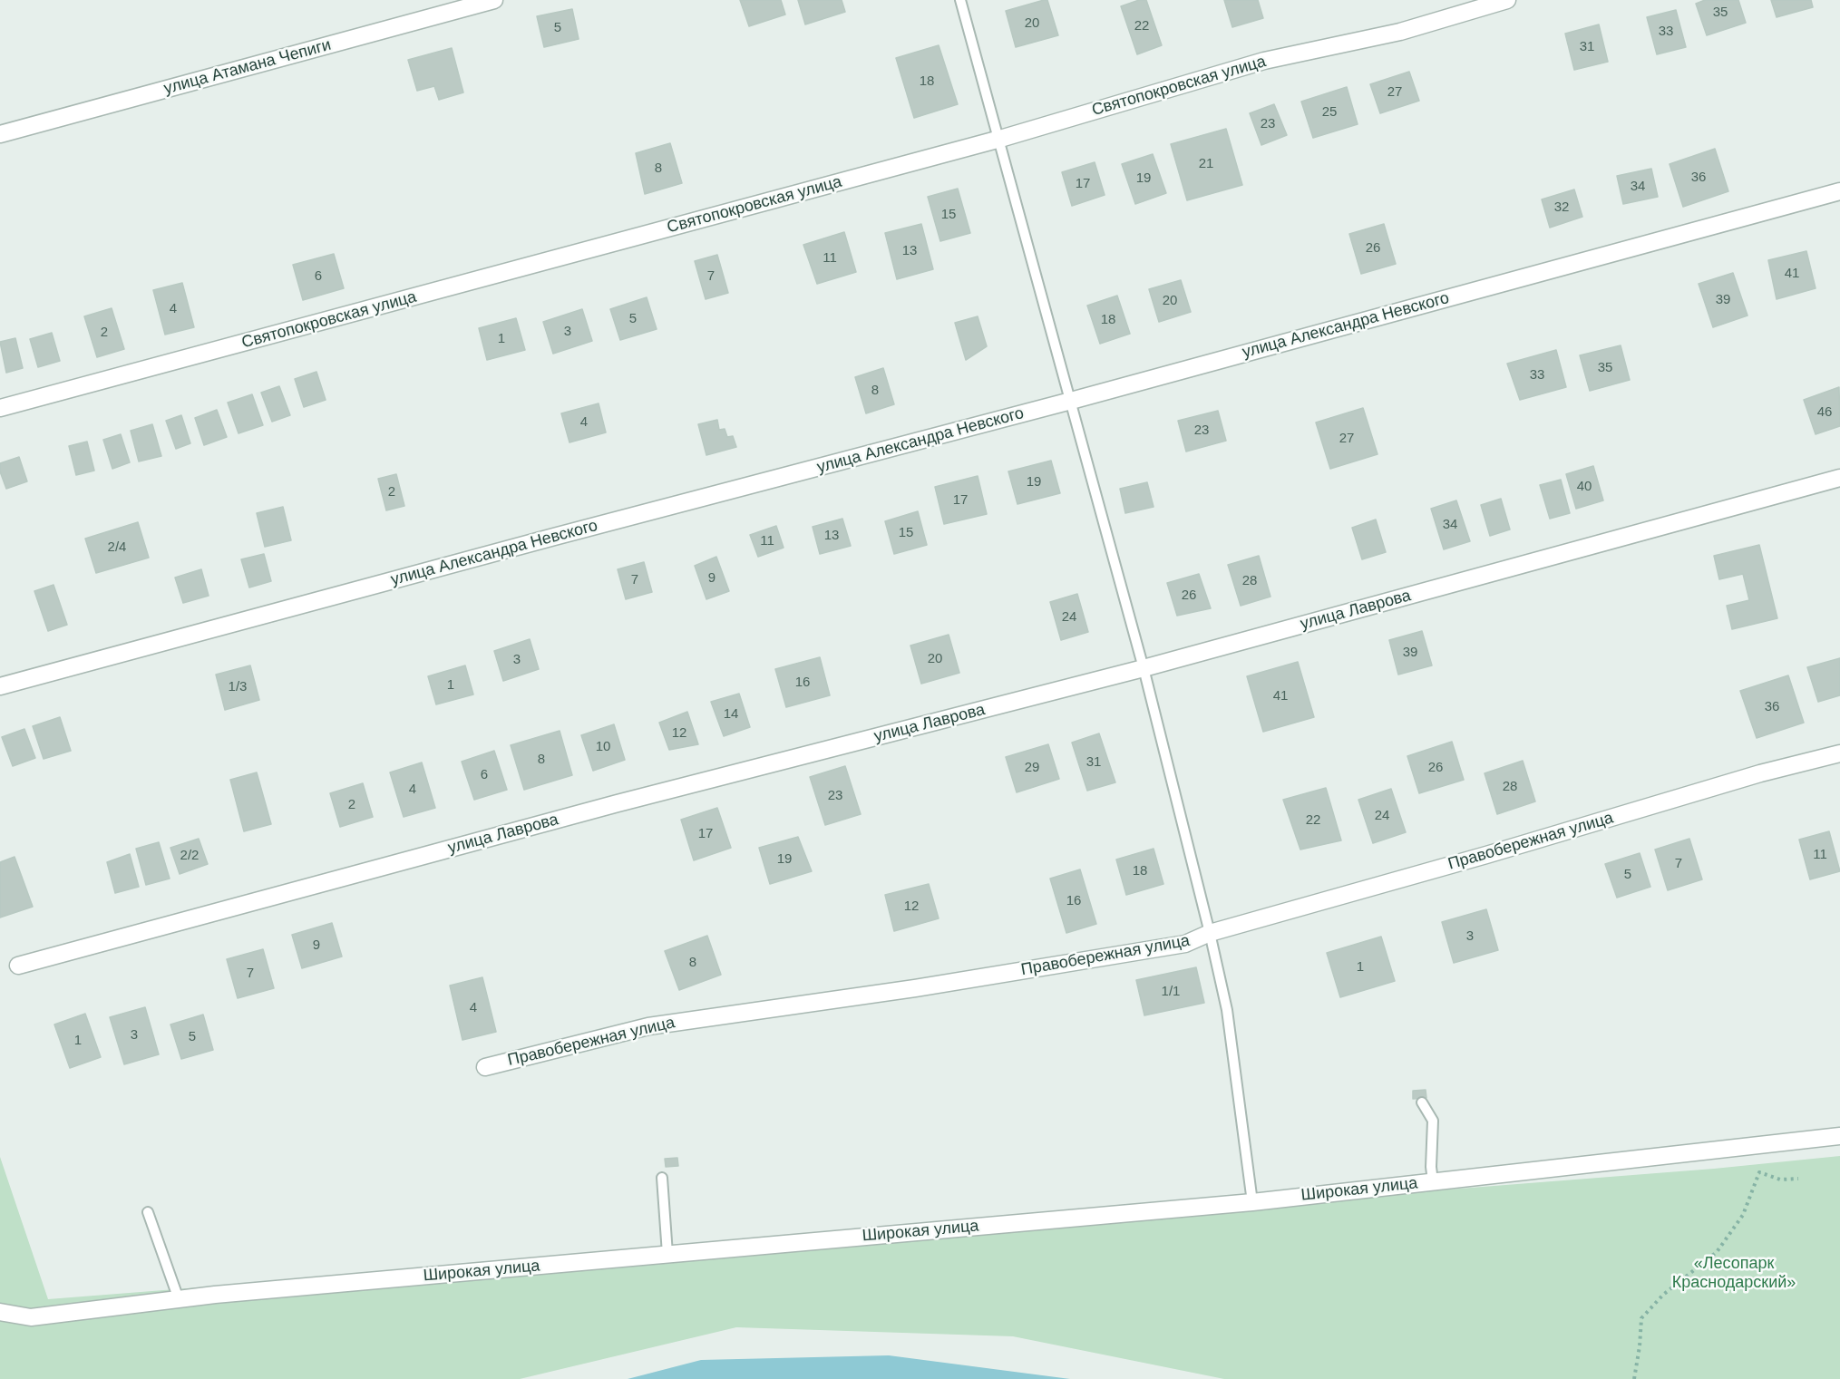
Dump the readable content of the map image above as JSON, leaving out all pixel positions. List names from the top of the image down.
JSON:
{
  "streets": {
    "street": [
      "улица Атамана Чепиги",
      "Святопокровская улица",
      "улица Александра Невского",
      "улица Лаврова",
      "Правобережная улица",
      "Широкая улица"
    ]
  },
  "parks": ["«Лесопарк Краснодарский»"],
  "house_numbers": [
    "35",
    "20",
    "22",
    "5",
    "33",
    "31",
    "18",
    "27",
    "25",
    "23",
    "21",
    "8",
    "36",
    "19",
    "17",
    "34",
    "32",
    "15",
    "26",
    "13",
    "11",
    "41",
    "6",
    "7",
    "39",
    "20",
    "4",
    "5",
    "18",
    "3",
    "2",
    "1",
    "35",
    "33",
    "8",
    "46",
    "4",
    "23",
    "27",
    "19",
    "40",
    "2",
    "17",
    "34",
    "15",
    "13",
    "11",
    "2/4",
    "9",
    "7",
    "28",
    "26",
    "24",
    "39",
    "20",
    "3",
    "16",
    "1",
    "1/3",
    "41",
    "36",
    "14",
    "12",
    "10",
    "8",
    "31",
    "29",
    "26",
    "6",
    "28",
    "4",
    "23",
    "2",
    "24",
    "22",
    "17",
    "11",
    "2/2",
    "19",
    "7",
    "18",
    "5",
    "16",
    "12",
    "3",
    "9",
    "8",
    "1",
    "7",
    "1/1",
    "4",
    "3",
    "5",
    "1"
  ]
}
